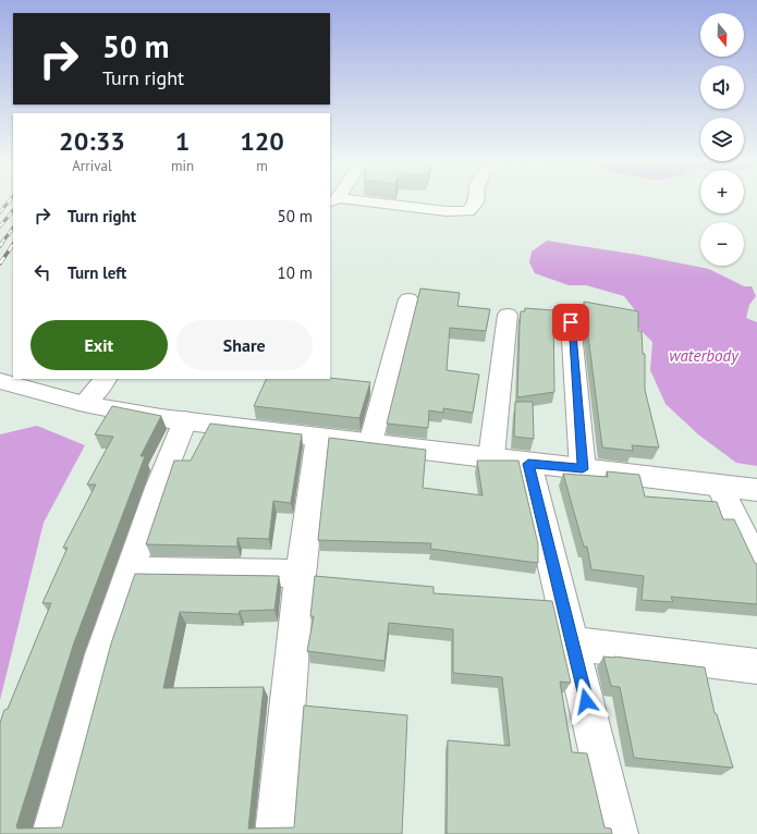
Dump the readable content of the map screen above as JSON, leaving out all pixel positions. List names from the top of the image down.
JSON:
{
  "water": ["waterbody"],
  "north": "bottom",
  "page": {
    "map_buttons": ["+", "−"],
    "turn": ["50 m", "Turn right"],
    "eta": [
      "20:33",
      "Arrival",
      "1",
      "min",
      "120",
      "m"
    ],
    "list": [
      {
        "name": "Turn right",
        "value": "50 m"
      },
      {
        "name": "Turn left",
        "value": "10 m"
      }
    ],
    "buttons": ["Exit", "Share"]
  }
}
